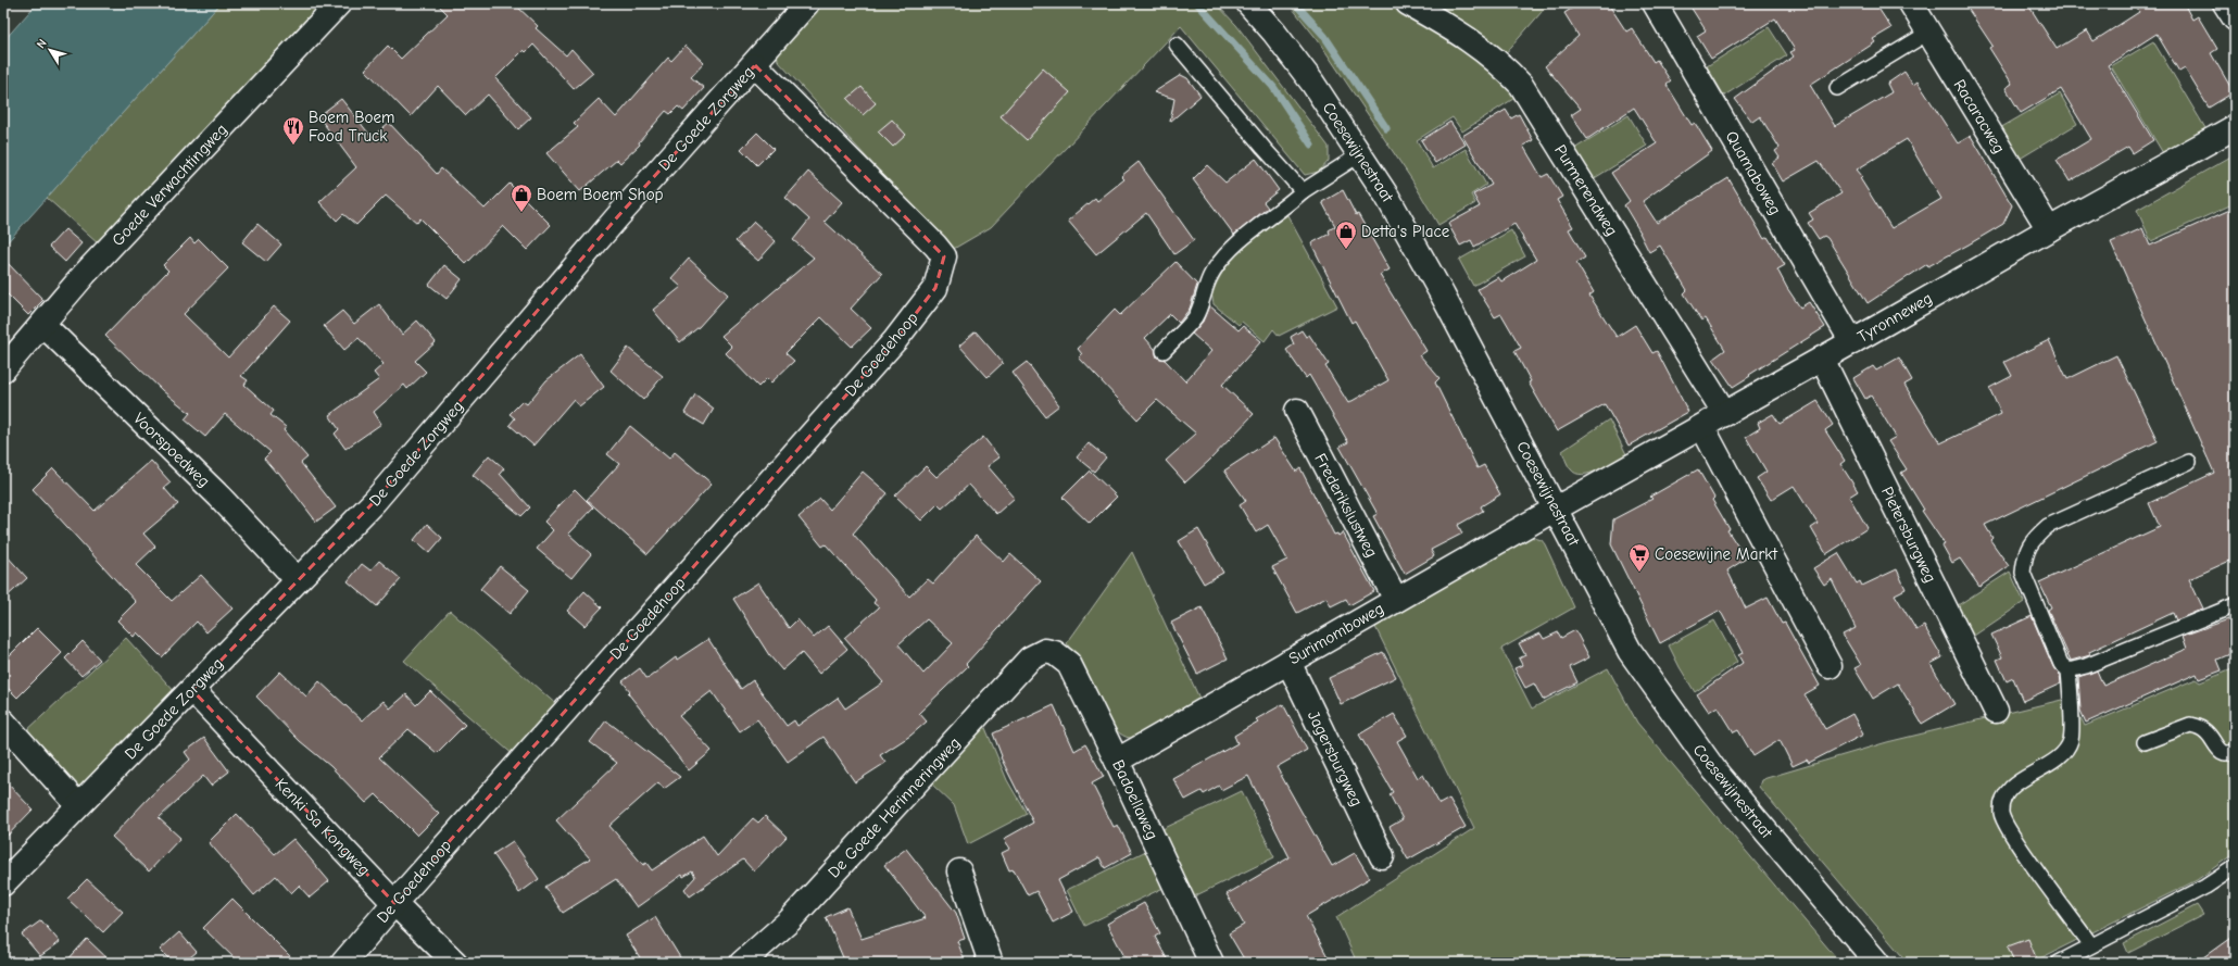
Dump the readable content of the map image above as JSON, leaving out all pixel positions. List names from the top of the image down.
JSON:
{
  "streets": {
    "street": [
      "Racaracweg",
      "De Goede Zorgweg",
      "Coesewijnestraat",
      "Quamaboweg",
      "Goede Verwachtingweg",
      "Purmerendweg",
      "Tyronneweg",
      "De Goedehoop",
      "Voorspoedweg",
      "Frederikslustweg",
      "Pietersburgweg",
      "Surimomboweg",
      "Jagersburgweg",
      "Badoellaweg",
      "De Goede Herinneringweg",
      "Kenki Sa Kongweg"
    ]
  },
  "crossings": [
    ["Racaracweg", "Tyronneweg"],
    ["De Goede Zorgweg", "De Goedehoop"],
    ["De Goede Zorgweg", "Voorspoedweg"],
    ["De Goede Zorgweg", "Kenki Sa Kongweg"],
    ["Coesewijnestraat", "Tyronneweg"],
    ["Coesewijnestraat", "Surimomboweg"],
    ["Quamaboweg", "Tyronneweg"],
    ["Goede Verwachtingweg", "Voorspoedweg"],
    ["Purmerendweg", "Tyronneweg"],
    ["Tyronneweg", "Pietersburgweg"],
    ["Tyronneweg", "Surimomboweg"],
    ["De Goedehoop", "Kenki Sa Kongweg"],
    ["Frederikslustweg", "Surimomboweg"],
    ["Surimomboweg", "Jagersburgweg"],
    ["Surimomboweg", "Badoellaweg"],
    ["Badoellaweg", "De Goede Herinneringweg"]
  ],
  "places": {
    "restaurant": ["Boem Boem Food Truck"],
    "shop": ["Boem Boem Shop", "Detta's Place"],
    "supermarket": ["Coesewijne Markt"]
  },
  "north": "top left"
}
